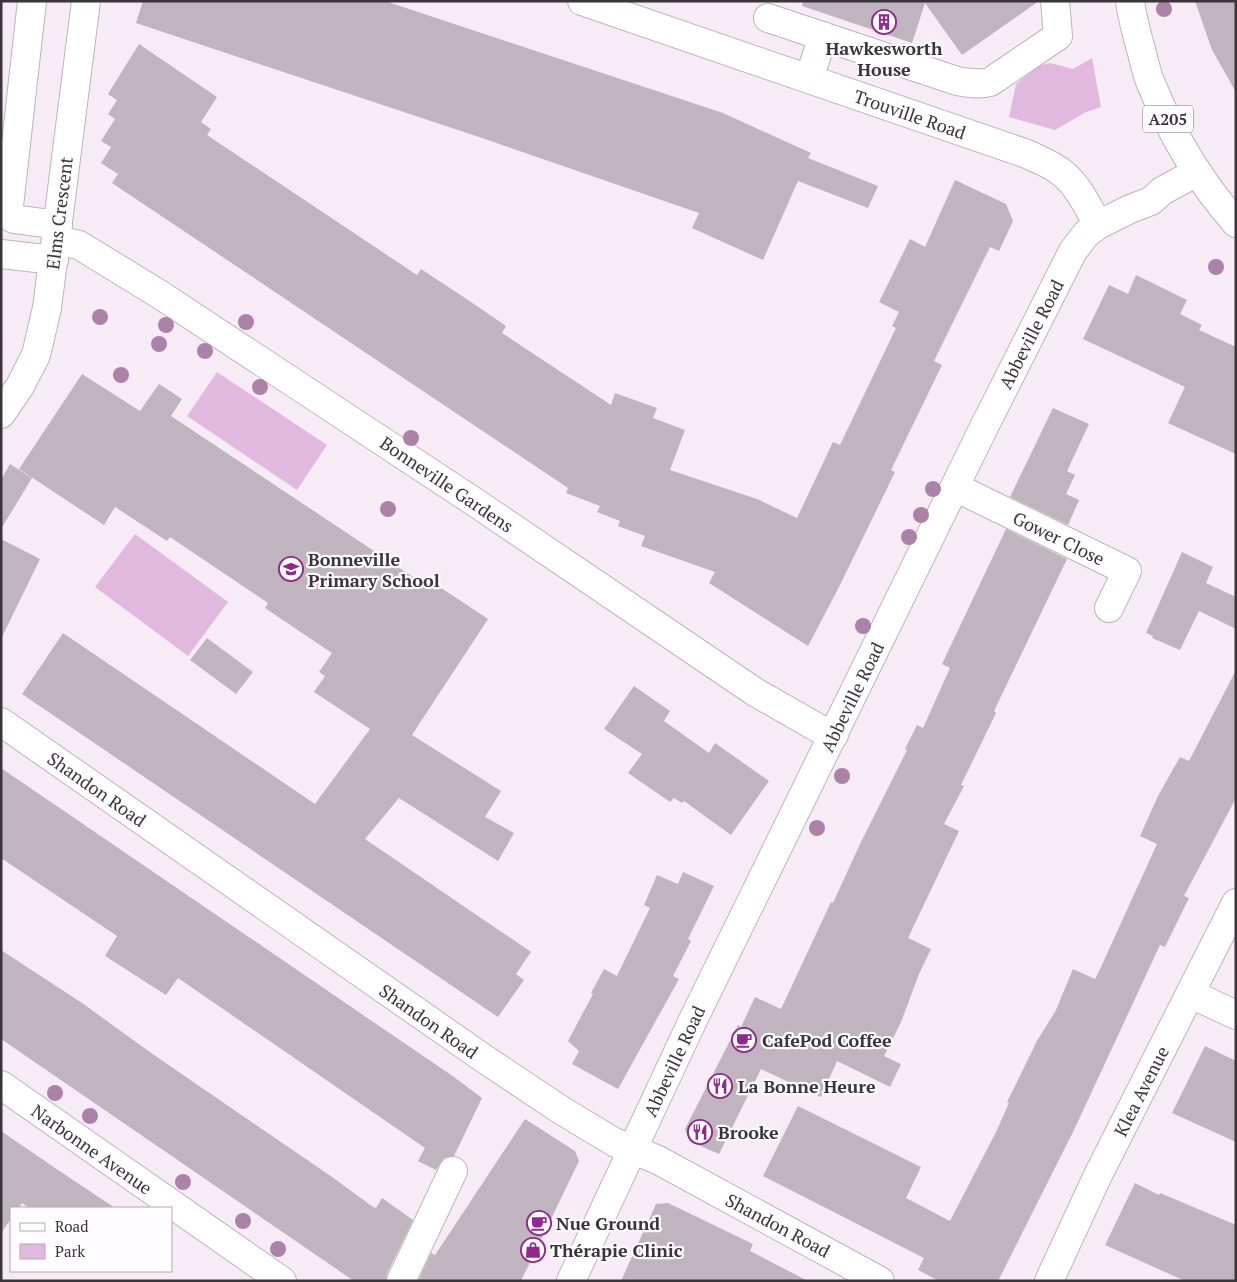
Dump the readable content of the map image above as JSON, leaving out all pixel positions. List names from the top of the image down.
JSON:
{
  "streets": {
    "main road": [
      "Trouville Road",
      "A205",
      "Elms Crescent",
      "Abbeville Road",
      "Bonneville Gardens",
      "Gower Close",
      "Shandon Road",
      "Klea Avenue",
      "Narbonne Avenue"
    ]
  },
  "crossings": [
    ["Trouville Road", "Abbeville Road"],
    ["A205", "Abbeville Road"],
    ["Elms Crescent", "Bonneville Gardens"],
    ["Abbeville Road", "Bonneville Gardens"],
    ["Abbeville Road", "Gower Close"],
    ["Abbeville Road", "Shandon Road"]
  ],
  "places": {
    "building": ["Hawkesworth House"],
    "school or university": ["Bonneville Primary School"],
    "cafe": ["CafePod Coffee", "Nue Ground"],
    "restaurant": ["La Bonne Heure", "Brooke"],
    "shop": ["Thérapie Clinic"]
  },
  "legend": ["Road", "Park"]
}
